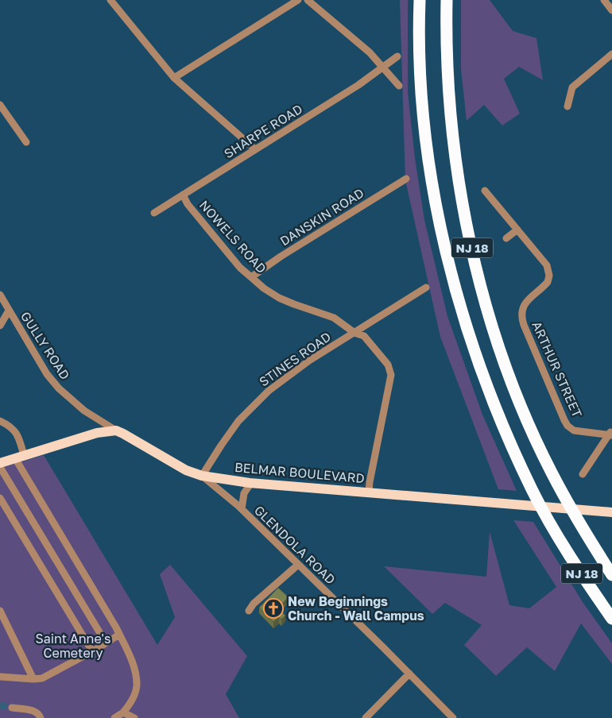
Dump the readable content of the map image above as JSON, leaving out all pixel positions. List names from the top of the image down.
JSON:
{
  "streets": {
    "highway": ["NJ 18"],
    "main road": ["BELMAR BOULEVARD"],
    "street": [
      "SHARPE ROAD",
      "DANSKIN ROAD",
      "NOWELS ROAD",
      "GULLY ROAD",
      "STINES ROAD",
      "ARTHUR STREET",
      "GLENDOLA ROAD"
    ]
  },
  "crossings": [
    ["SHARPE ROAD", "NOWELS ROAD"],
    ["DANSKIN ROAD", "NOWELS ROAD"],
    ["NOWELS ROAD", "STINES ROAD"],
    ["NOWELS ROAD", "BELMAR BOULEVARD"],
    ["GULLY ROAD", "BELMAR BOULEVARD"],
    ["STINES ROAD", "BELMAR BOULEVARD"],
    ["STINES ROAD", "GLENDOLA ROAD"],
    ["BELMAR BOULEVARD", "GLENDOLA ROAD"]
  ],
  "parks": ["Saint Anne's Cemetery"],
  "places": {
    "church": ["New Beginnings Church - Wall Campus"]
  }
}
